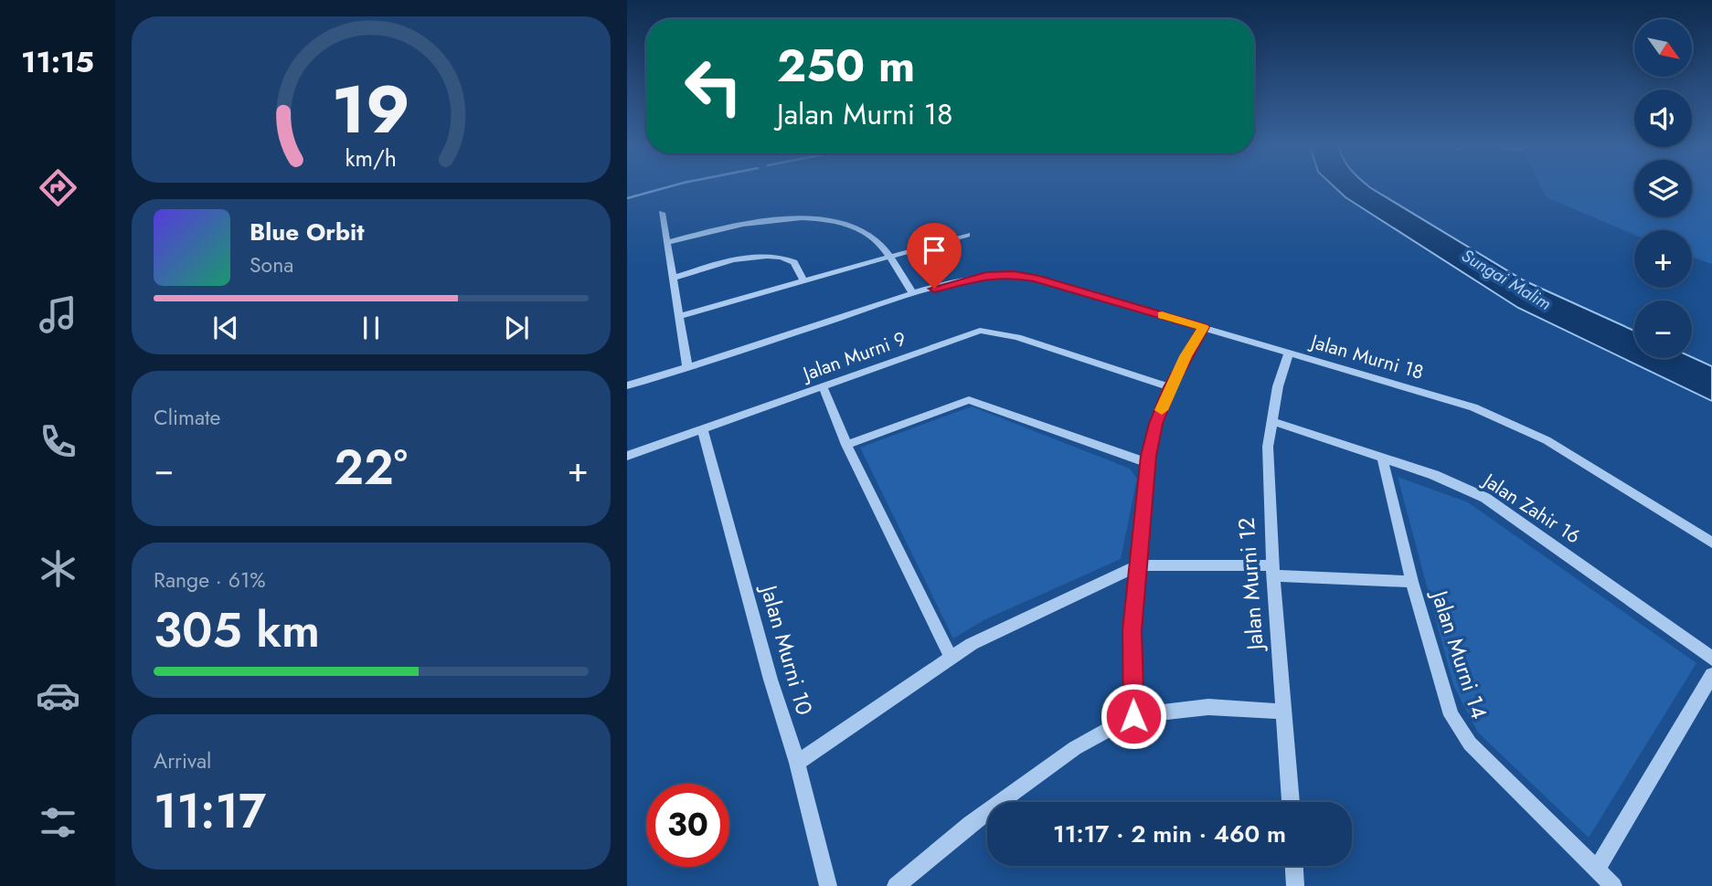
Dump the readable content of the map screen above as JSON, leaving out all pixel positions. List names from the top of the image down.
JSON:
{
  "streets": {
    "street": [
      "Jalan Murni 9",
      "Jalan Murni 18",
      "Jalan Zahir 16",
      "Jalan Murni 12",
      "Jalan Murni 10",
      "Jalan Murni 14"
    ]
  },
  "crossings": [
    ["Jalan Murni 9", "Jalan Murni 10"],
    ["Jalan Murni 18", "Jalan Murni 12"],
    ["Jalan Zahir 16", "Jalan Murni 12"],
    ["Jalan Zahir 16", "Jalan Murni 14"]
  ],
  "water": ["Sungai Malim"],
  "north": "bottom right",
  "page": {
    "tabs": "11:15",
    "map_buttons": ["+", "−"],
    "turn": ["250 m", "Jalan Murni 18"],
    "song": ["Blue Orbit", "Sona"],
    "tile": [
      "Climate",
      ["Range · 61%", "305 km"],
      ["Arrival", "11:17"]
    ],
    "heat": ["−", "22°", "+"],
    "limit": "30",
    "trip": "11:17 · 2 min · 460 m",
    "gauge": ["19", "km/h"]
  }
}
